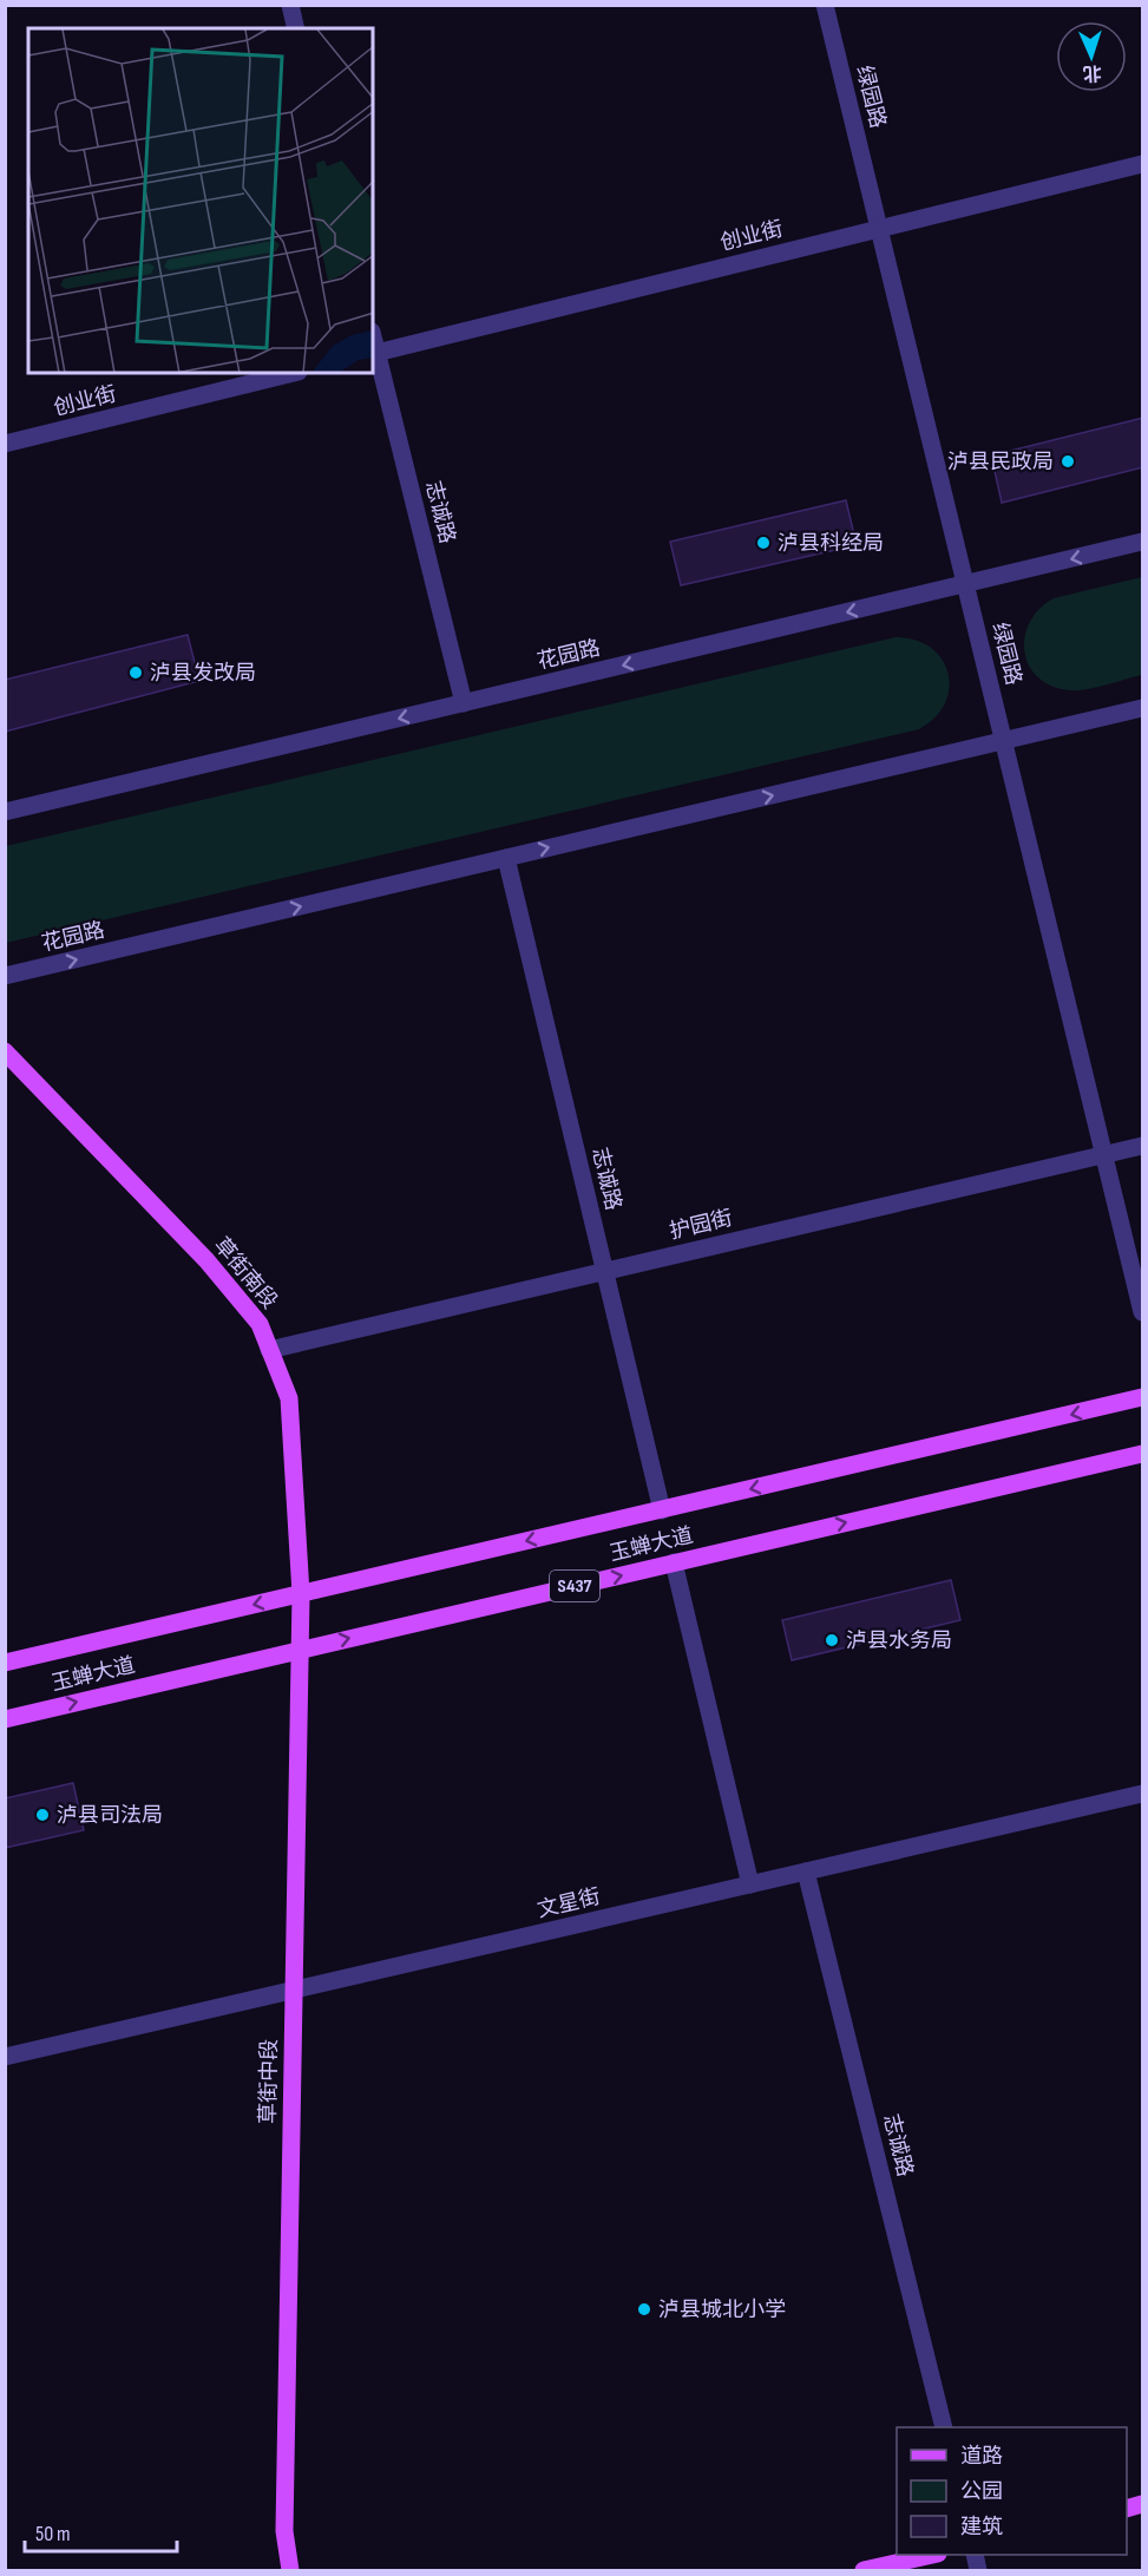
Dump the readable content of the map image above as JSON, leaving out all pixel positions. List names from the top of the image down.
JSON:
{
  "streets": {
    "main road": [
      "草街南段",
      "玉蝉大道",
      "S437",
      "草街中段"
    ],
    "street": [
      "绿园路",
      "创业街",
      "志诚路",
      "花园路",
      "护园街",
      "文星街"
    ]
  },
  "crossings": [
    ["绿园路", "创业街"],
    ["绿园路", "花园路"],
    ["绿园路", "护园街"],
    ["创业街", "志诚路"],
    ["志诚路", "花园路"],
    ["志诚路", "护园街"],
    ["志诚路", "玉蝉大道"],
    ["志诚路", "文星街"],
    ["护园街", "草街南段"],
    ["草街南段", "玉蝉大道"],
    ["草街南段", "草街中段"],
    ["玉蝉大道", "草街中段"],
    ["文星街", "草街中段"]
  ],
  "places": [
    "泸县民政局",
    "泸县科经局",
    "泸县发改局",
    "泸县水务局",
    "泸县司法局",
    "泸县城北小学"
  ],
  "legend": ["道路", "公园", "建筑"],
  "scale_bar": "50 m",
  "north": "bottom"
}
